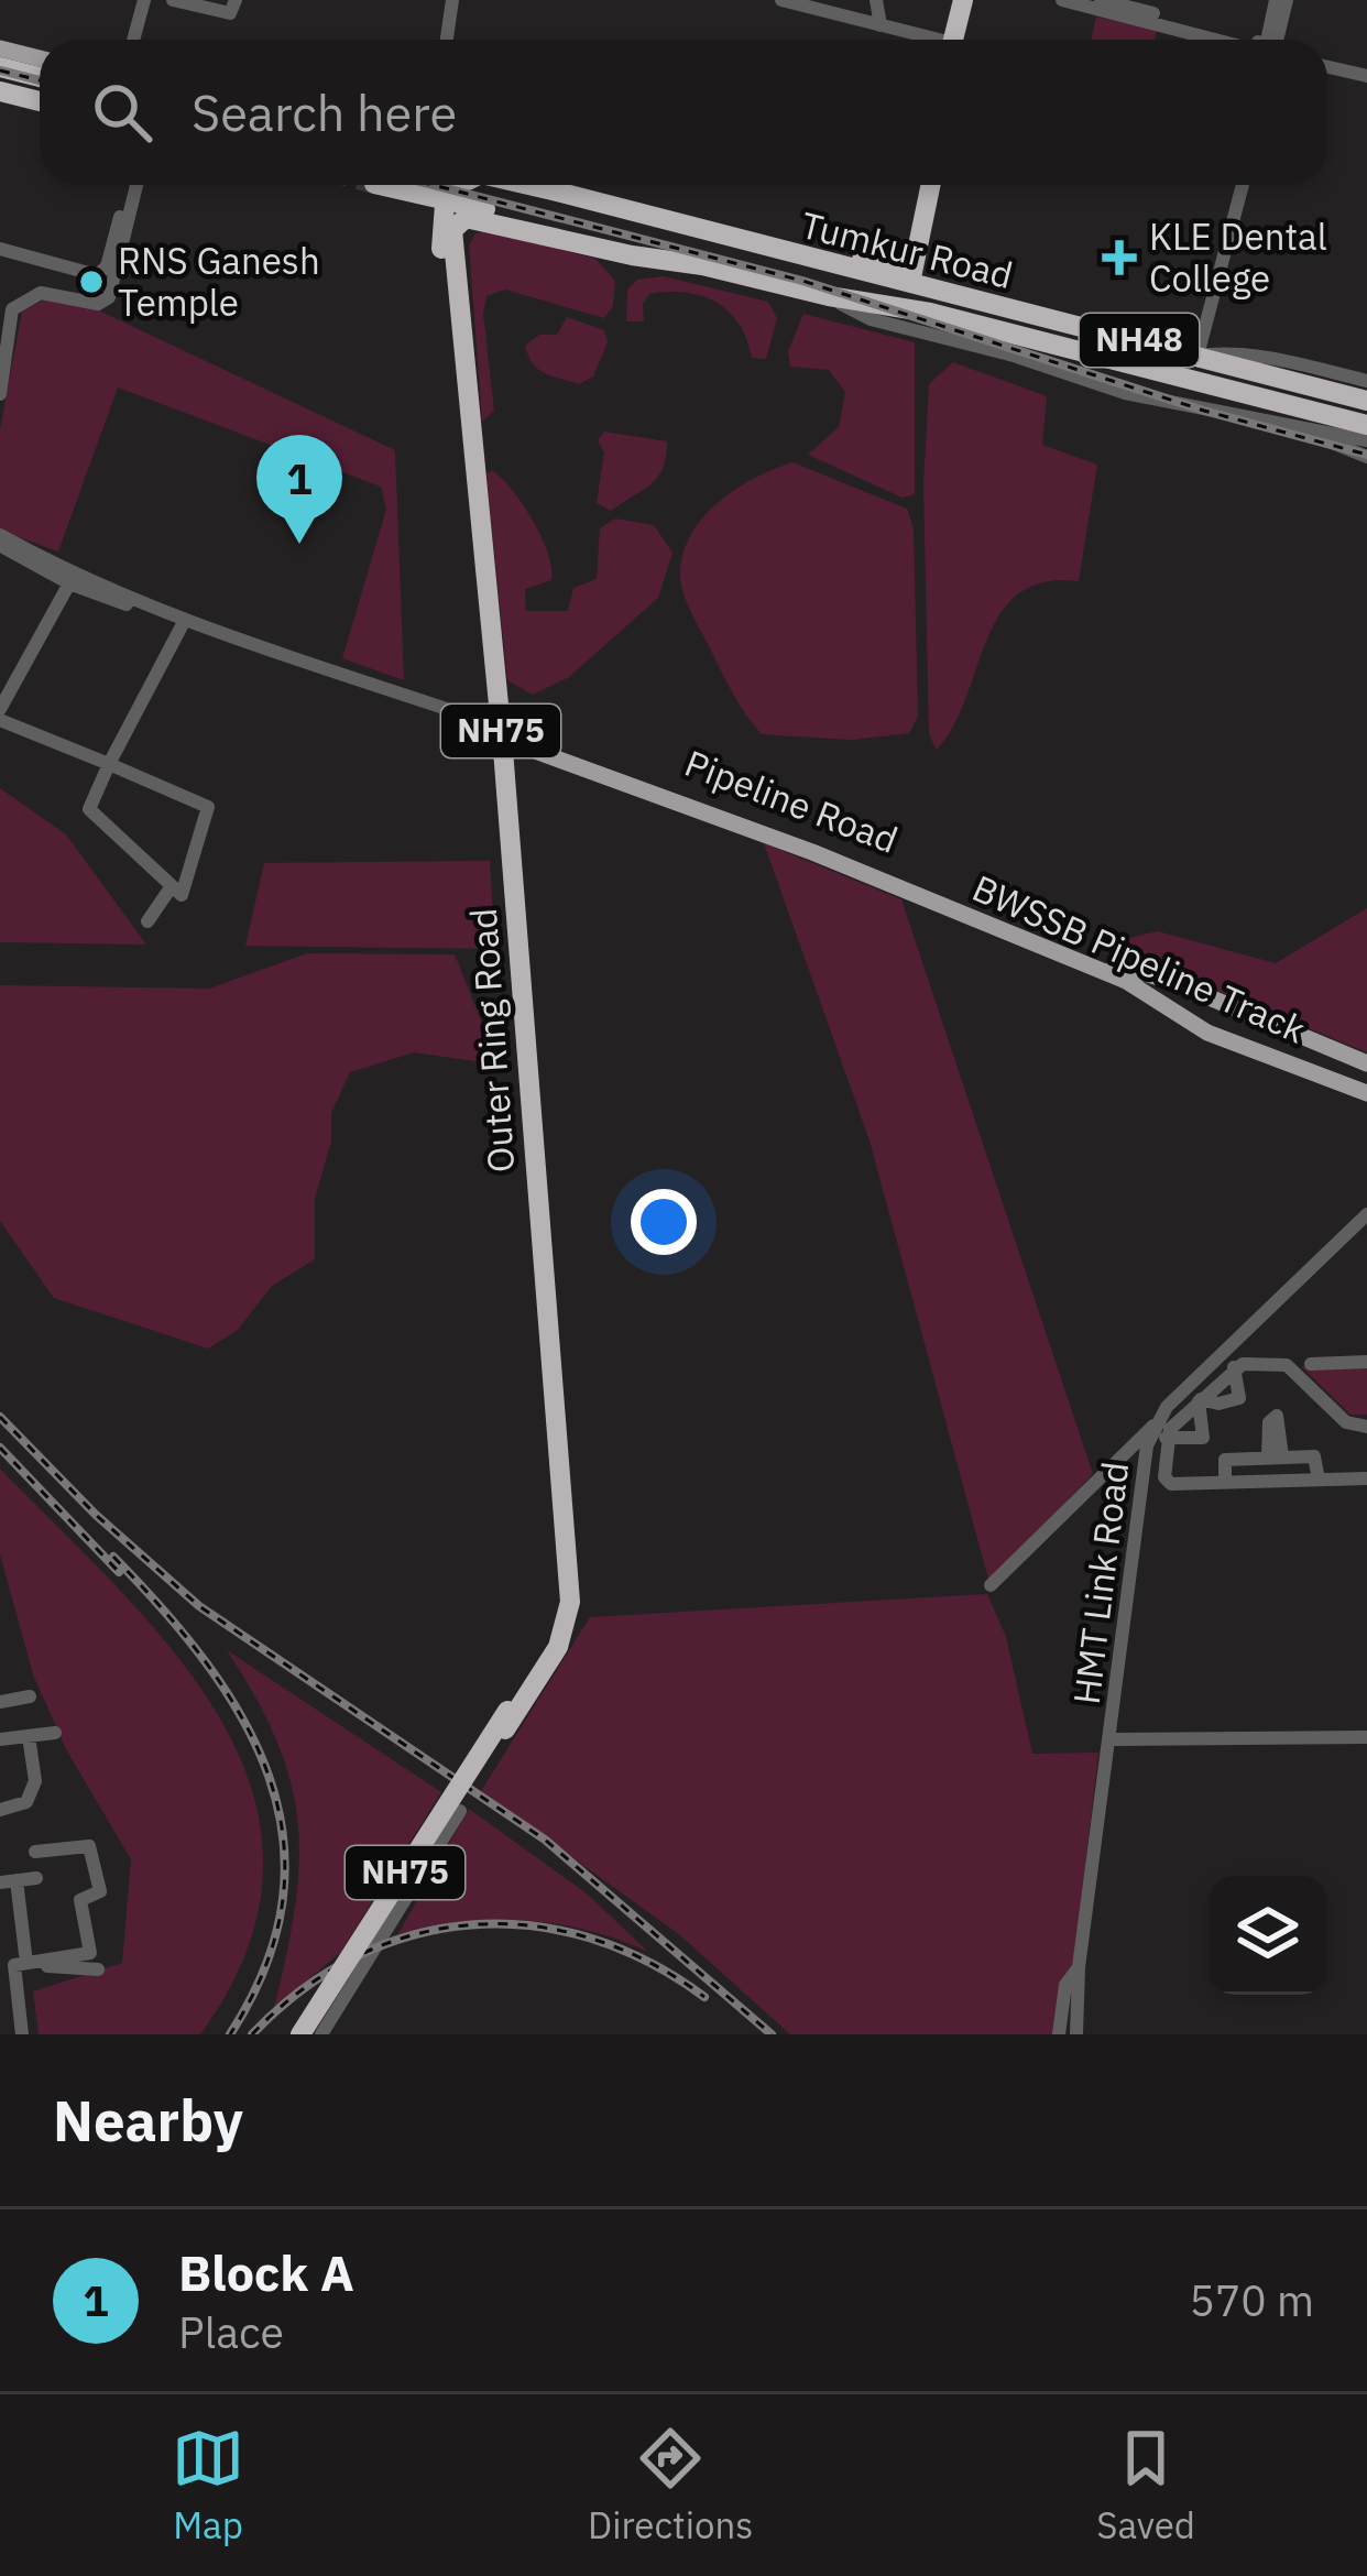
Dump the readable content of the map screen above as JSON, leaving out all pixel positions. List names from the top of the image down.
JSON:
{
  "streets": {
    "highway": [
      "Tumkur Road",
      "NH48",
      "NH75",
      "Outer Ring Road"
    ],
    "main road": ["Pipeline Road", "BWSSB Pipeline Track"],
    "street": ["HMT Link Road"]
  },
  "crossings": [
    ["Tumkur Road", "NH48"],
    ["Tumkur Road", "Outer Ring Road"],
    ["Pipeline Road", "BWSSB Pipeline Track"],
    ["Pipeline Road", "Outer Ring Road"]
  ],
  "places": {
    "health": ["KLE Dental College"],
    "other": ["RNS Ganesh Temple"]
  },
  "page": {
    "search": "Search here",
    "pins": "1",
    "heading": "Nearby",
    "list": [
      {
        "mark": "1",
        "name": "Block A",
        "note": "Place",
        "value": "570 m"
      }
    ],
    "nav": ["Map", "Directions", "Saved"]
  }
}
